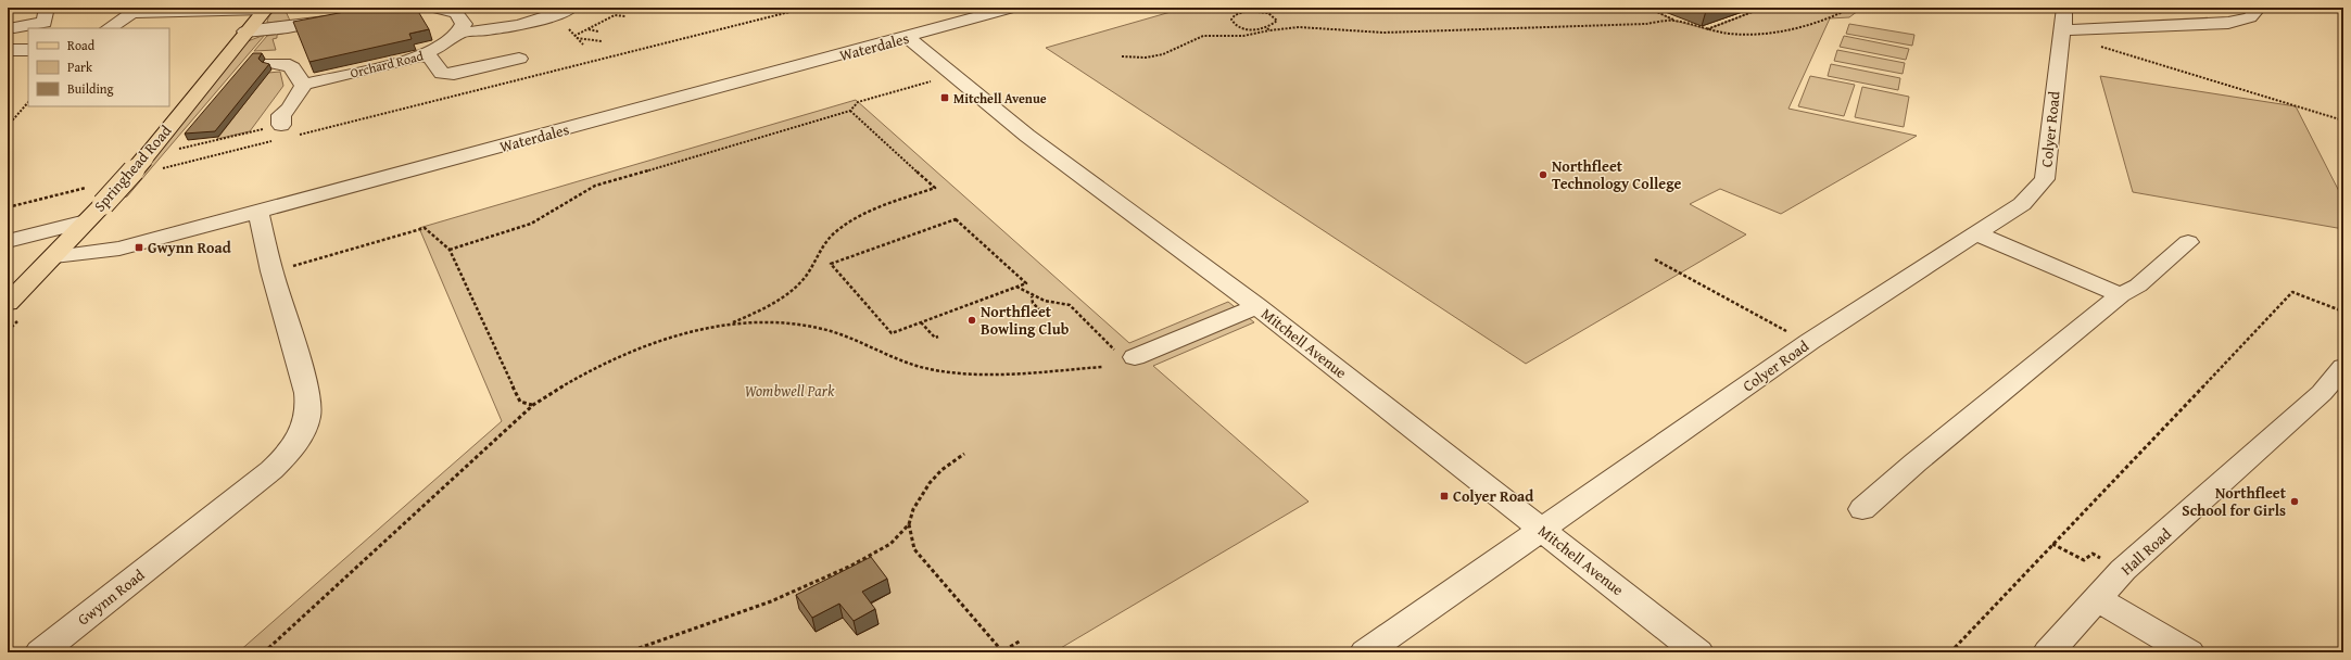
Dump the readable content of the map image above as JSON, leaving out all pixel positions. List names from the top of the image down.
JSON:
{
  "streets": {
    "main road": ["Springhead Road"],
    "street": [
      "Waterdales",
      "Orchard Road",
      "Colyer Road",
      "Mitchell Avenue",
      "Hall Road",
      "Gwynn Road"
    ]
  },
  "crossings": [
    ["Waterdales", "Springhead Road"],
    ["Waterdales", "Mitchell Avenue"],
    ["Waterdales", "Gwynn Road"],
    ["Colyer Road", "Mitchell Avenue"]
  ],
  "parks": ["Wombwell Park"],
  "places": {
    "transit": ["Mitchell Avenue", "Gwynn Road", "Colyer Road"],
    "other": ["Northfleet Technology College", "Northfleet Bowling Club", "Northfleet School for Girls"]
  },
  "legend": ["Road", "Park", "Building"]
}
